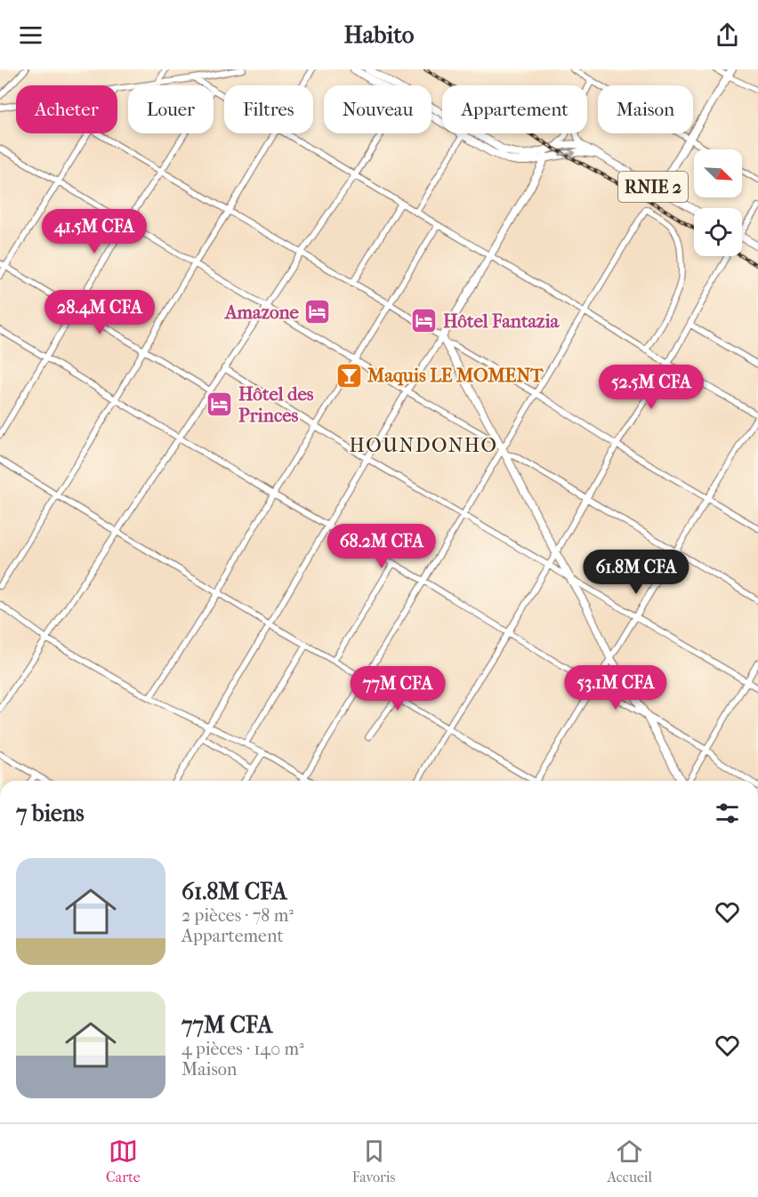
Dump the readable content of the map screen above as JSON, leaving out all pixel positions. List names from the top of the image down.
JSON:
{
  "streets": {
    "highway": ["RNIE 2"]
  },
  "districts": ["HOUNDONHO"],
  "places": {
    "hotel": ["Amazone", "Hôtel Fantazia", "Hôtel des Princes"],
    "bar": ["Maquis LE MOMENT"]
  },
  "north": "bottom right",
  "page": {
    "header": "Habito",
    "chip": [
      "Acheter",
      "Louer",
      "Filtres",
      "Nouveau",
      "Appartement",
      "Maison"
    ],
    "price": [
      "41.5M CFA",
      "28.4M CFA",
      "52.5M CFA",
      "68.2M CFA",
      "61.8M CFA",
      "53.1M CFA",
      "77M CFA"
    ],
    "heading": "7 biens",
    "list": [
      {
        "name": "61.8M CFA",
        "note": "2 pièces · 78 m² · Appartement"
      },
      {
        "name": "77M CFA",
        "note": "4 pièces · 140 m² · Maison"
      }
    ],
    "tabs": ["Carte", "Favoris", "Accueil"]
  }
}
